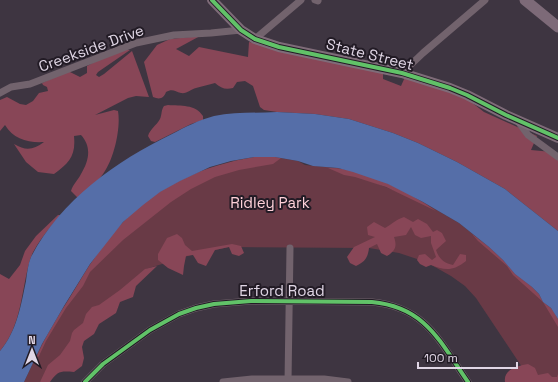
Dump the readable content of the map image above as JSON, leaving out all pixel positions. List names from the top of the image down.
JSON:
{
  "streets": {
    "main road": ["State Street"],
    "street": ["Creekside Drive", "Erford Road"]
  },
  "crossings": [
    ["Creekside Drive", "State Street"]
  ],
  "parks": ["Ridley Park"],
  "scale_bar": "100 m",
  "north": "top"
}
